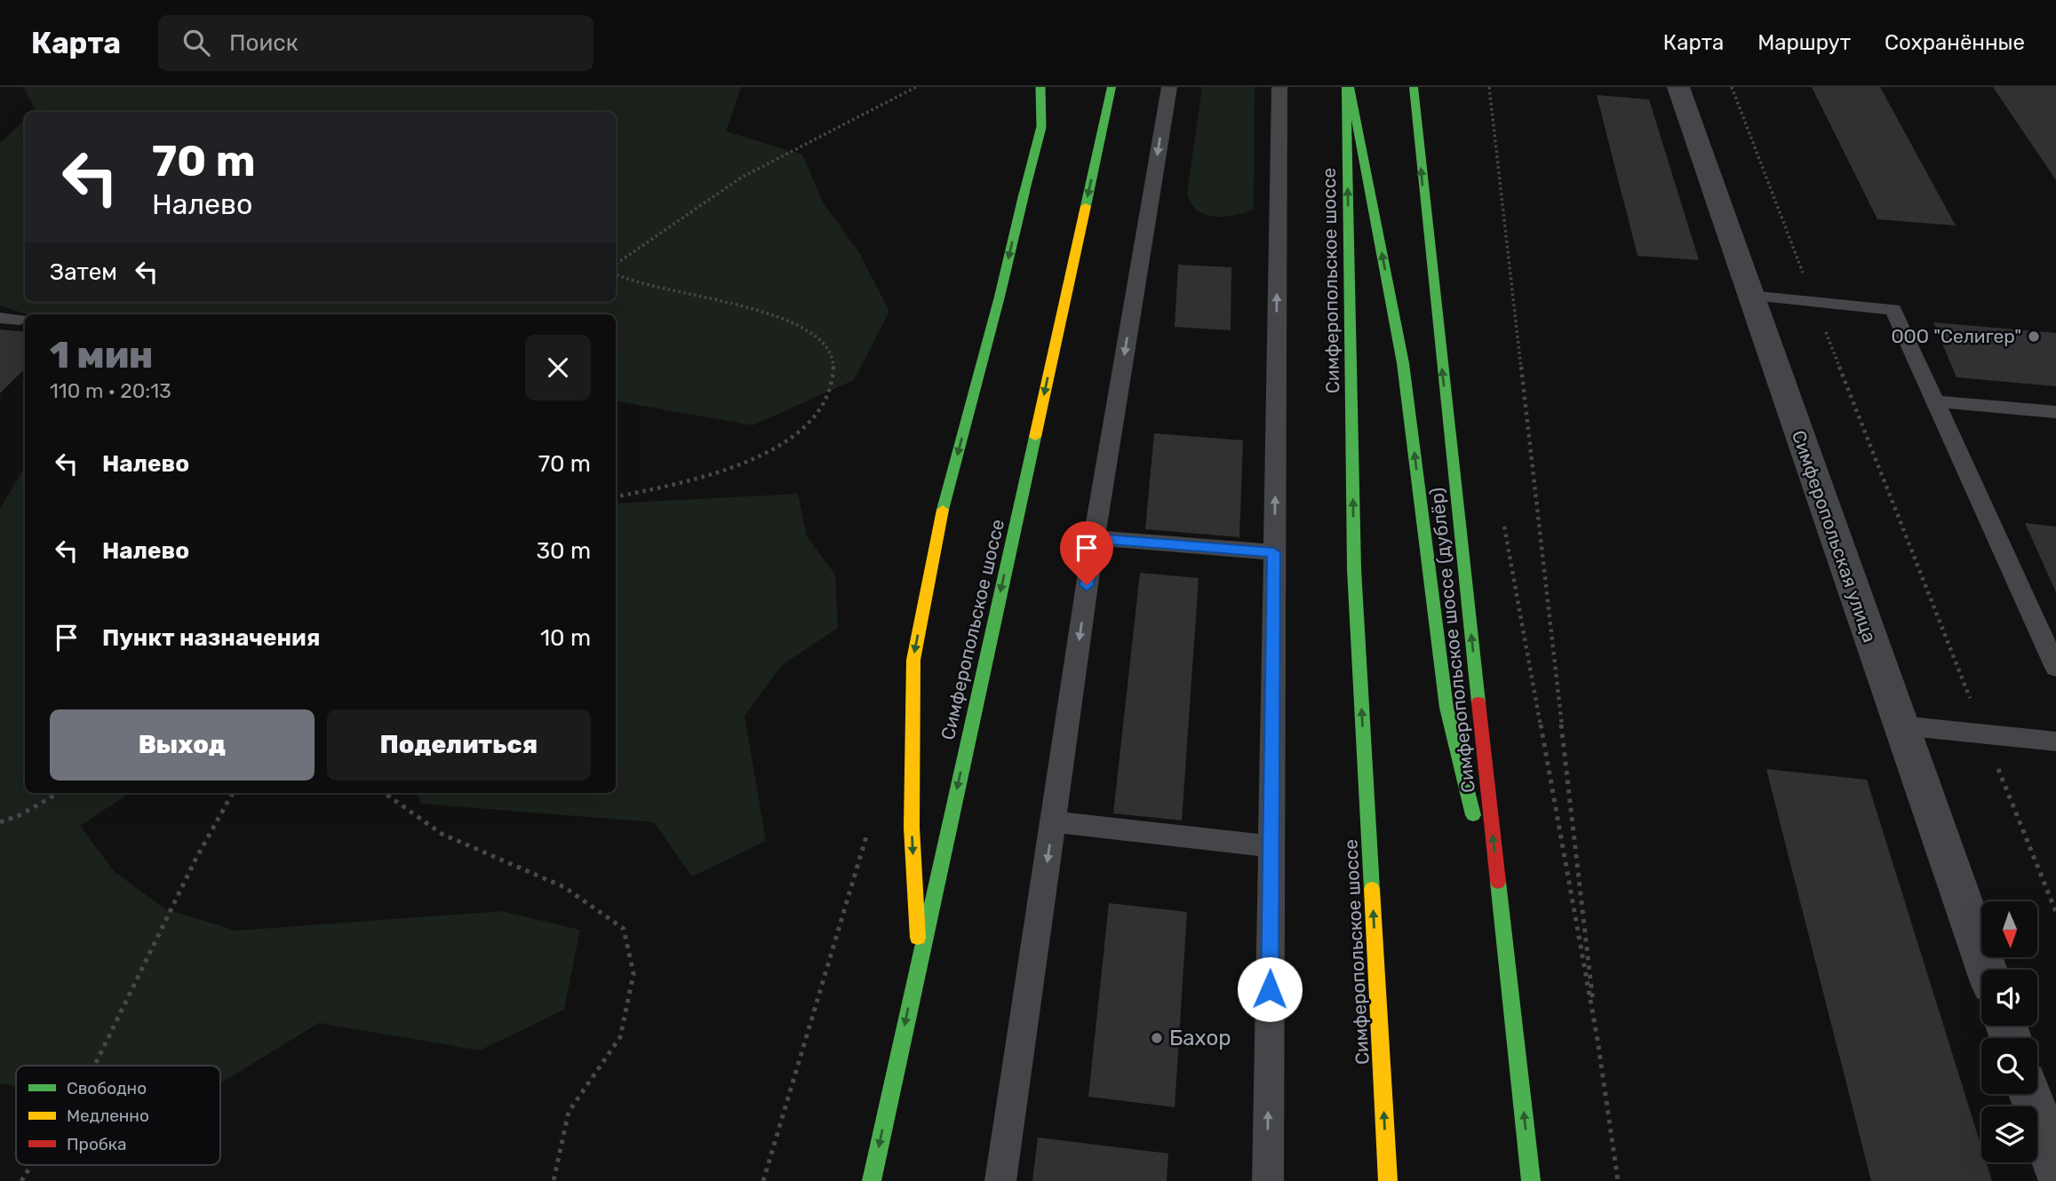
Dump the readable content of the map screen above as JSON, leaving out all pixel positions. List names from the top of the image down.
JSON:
{
  "streets": {
    "main road": ["Симферопольское шоссе", "Симферопольское шоссе (дублёр)"],
    "street": ["Симферопольская улица"]
  },
  "places": ["ООО \"Селигер\"", "Бахор"],
  "legend": ["Свободно", "Медленно", "Пробка"],
  "north": "bottom",
  "page": {
    "header": "Карта",
    "search": "Поиск",
    "nav": ["Карта", "Маршрут", "Сохранённые"],
    "turn": ["70 m", "Налево"],
    "then": "Затем",
    "heading": ["1 мин", "110 m · 20:13"],
    "list": [
      {
        "name": "Налево",
        "value": "70 m"
      },
      {
        "name": "Налево",
        "value": "30 m"
      },
      {
        "name": "Пункт назначения",
        "value": "10 m"
      }
    ],
    "buttons": ["Выход", "Поделиться"]
  }
}
